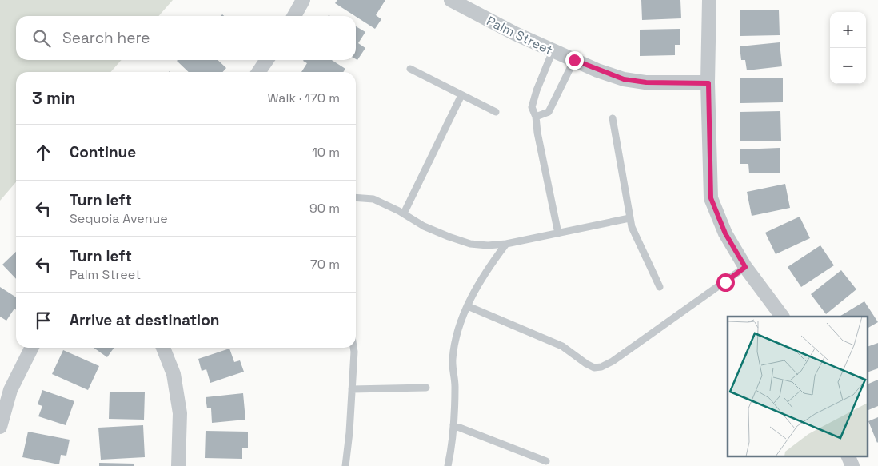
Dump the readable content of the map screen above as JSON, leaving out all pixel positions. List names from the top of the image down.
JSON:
{
  "streets": {
    "street": ["Palm Street"]
  },
  "page": {
    "map_buttons": ["+", "−"],
    "search": "Search here",
    "heading": ["3 min", "Walk · 170 m"],
    "list": [
      ["Continue", "10 m"],
      ["Turn left", "Sequoia Avenue", "90 m"],
      ["Turn left", "Palm Street", "70 m"],
      "Arrive at destination"
    ]
  }
}
